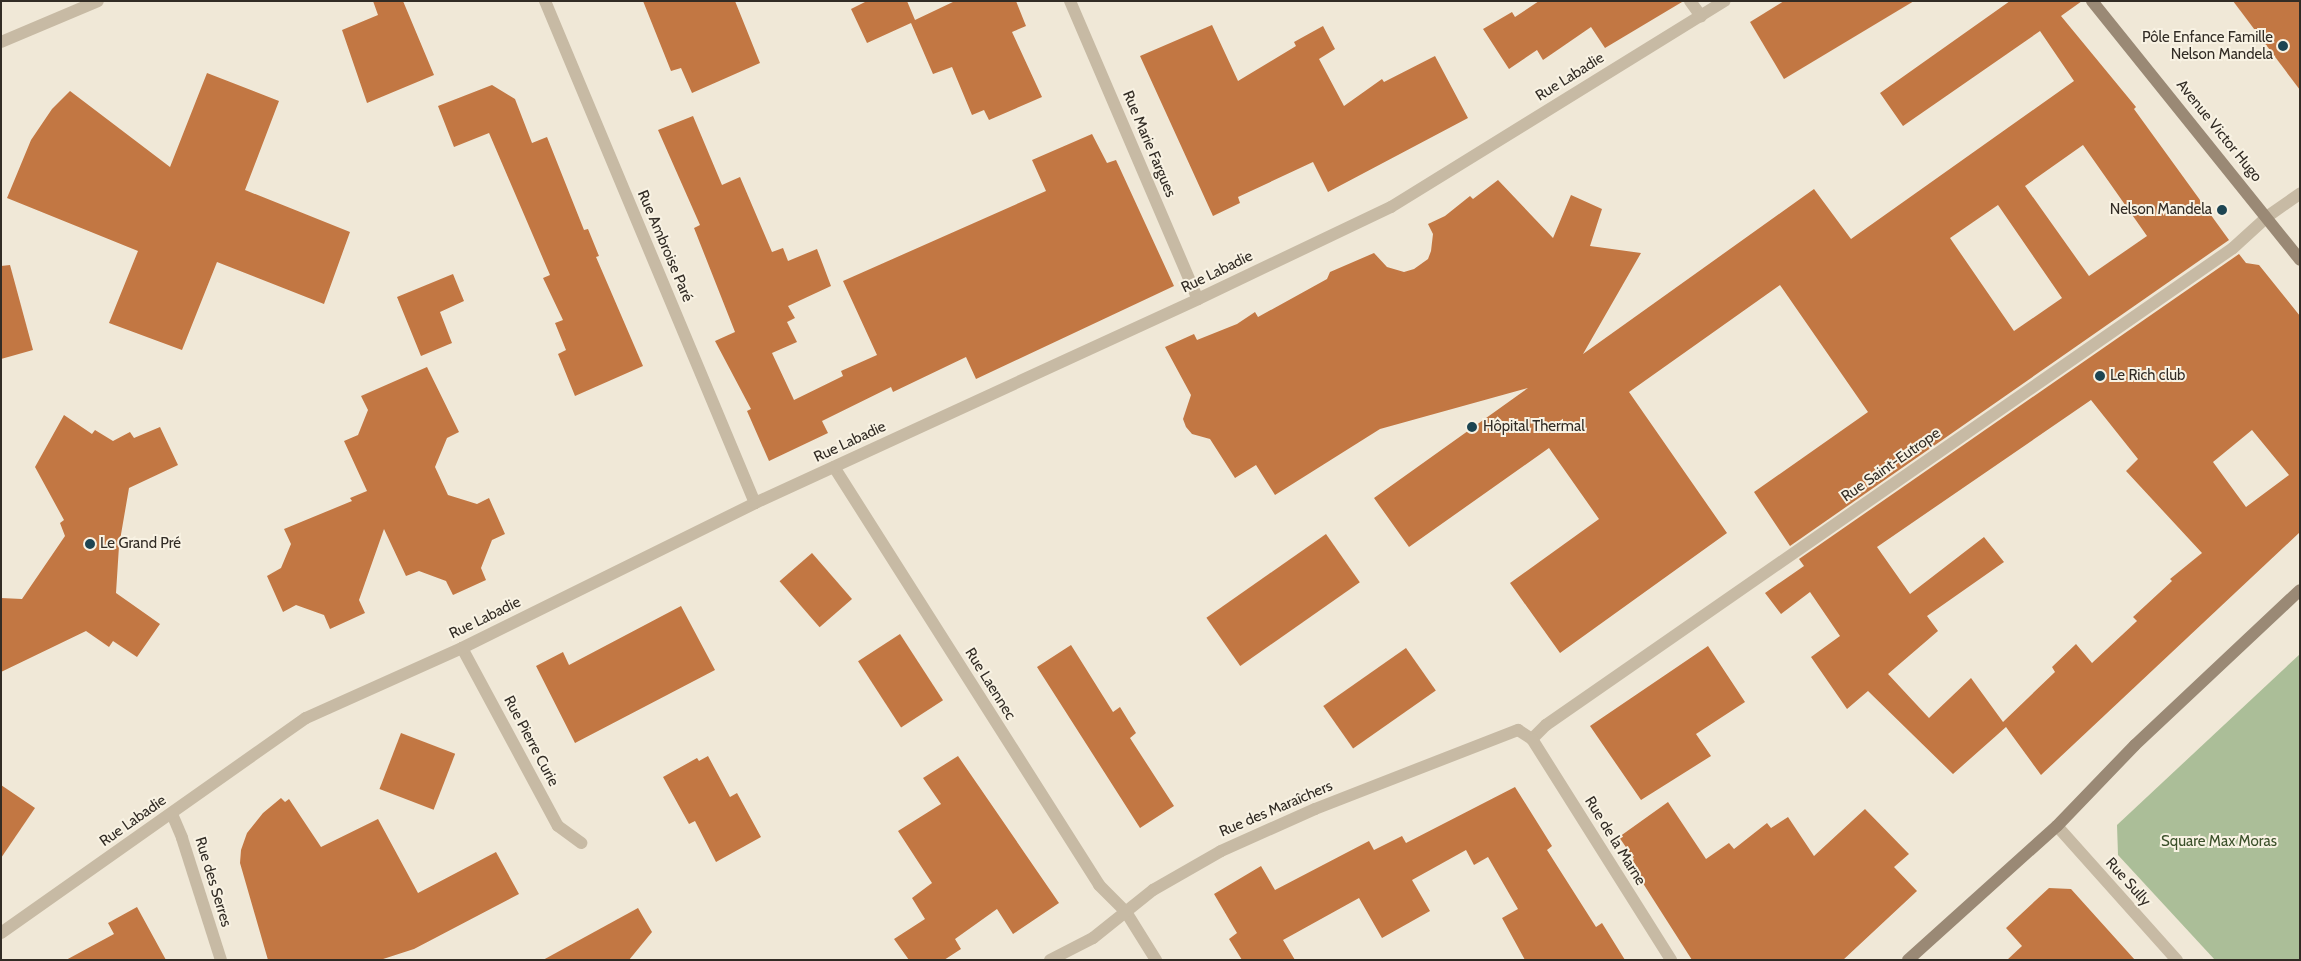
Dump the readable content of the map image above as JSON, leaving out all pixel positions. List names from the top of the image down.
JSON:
{
  "streets": {
    "main road": ["Avenue Victor Hugo"],
    "street": [
      "Rue Labadie",
      "Rue Marie Fargues",
      "Rue Ambroise Paré",
      "Rue Saint-Eutrope",
      "Rue Laennec",
      "Rue Pierre Curie",
      "Rue des Maraîchers",
      "Rue de la Marne",
      "Rue des Serres",
      "Rue Sully"
    ]
  },
  "crossings": [
    ["Rue Labadie", "Rue Marie Fargues"],
    ["Rue Labadie", "Rue Ambroise Paré"],
    ["Rue Labadie", "Rue Laennec"],
    ["Rue Labadie", "Rue Pierre Curie"],
    ["Rue Labadie", "Rue des Serres"],
    ["Avenue Victor Hugo", "Rue Saint-Eutrope"],
    ["Rue Saint-Eutrope", "Rue des Maraîchers"],
    ["Rue Saint-Eutrope", "Rue de la Marne"],
    ["Rue Laennec", "Rue des Maraîchers"],
    ["Rue des Maraîchers", "Rue de la Marne"]
  ],
  "parks": ["Square Max Moras"],
  "places": [
    "Pôle Enfance Famille Nelson Mandela",
    "Nelson Mandela",
    "Le Rich club",
    "Hôpital Thermal",
    "Le Grand Pré"
  ]
}
